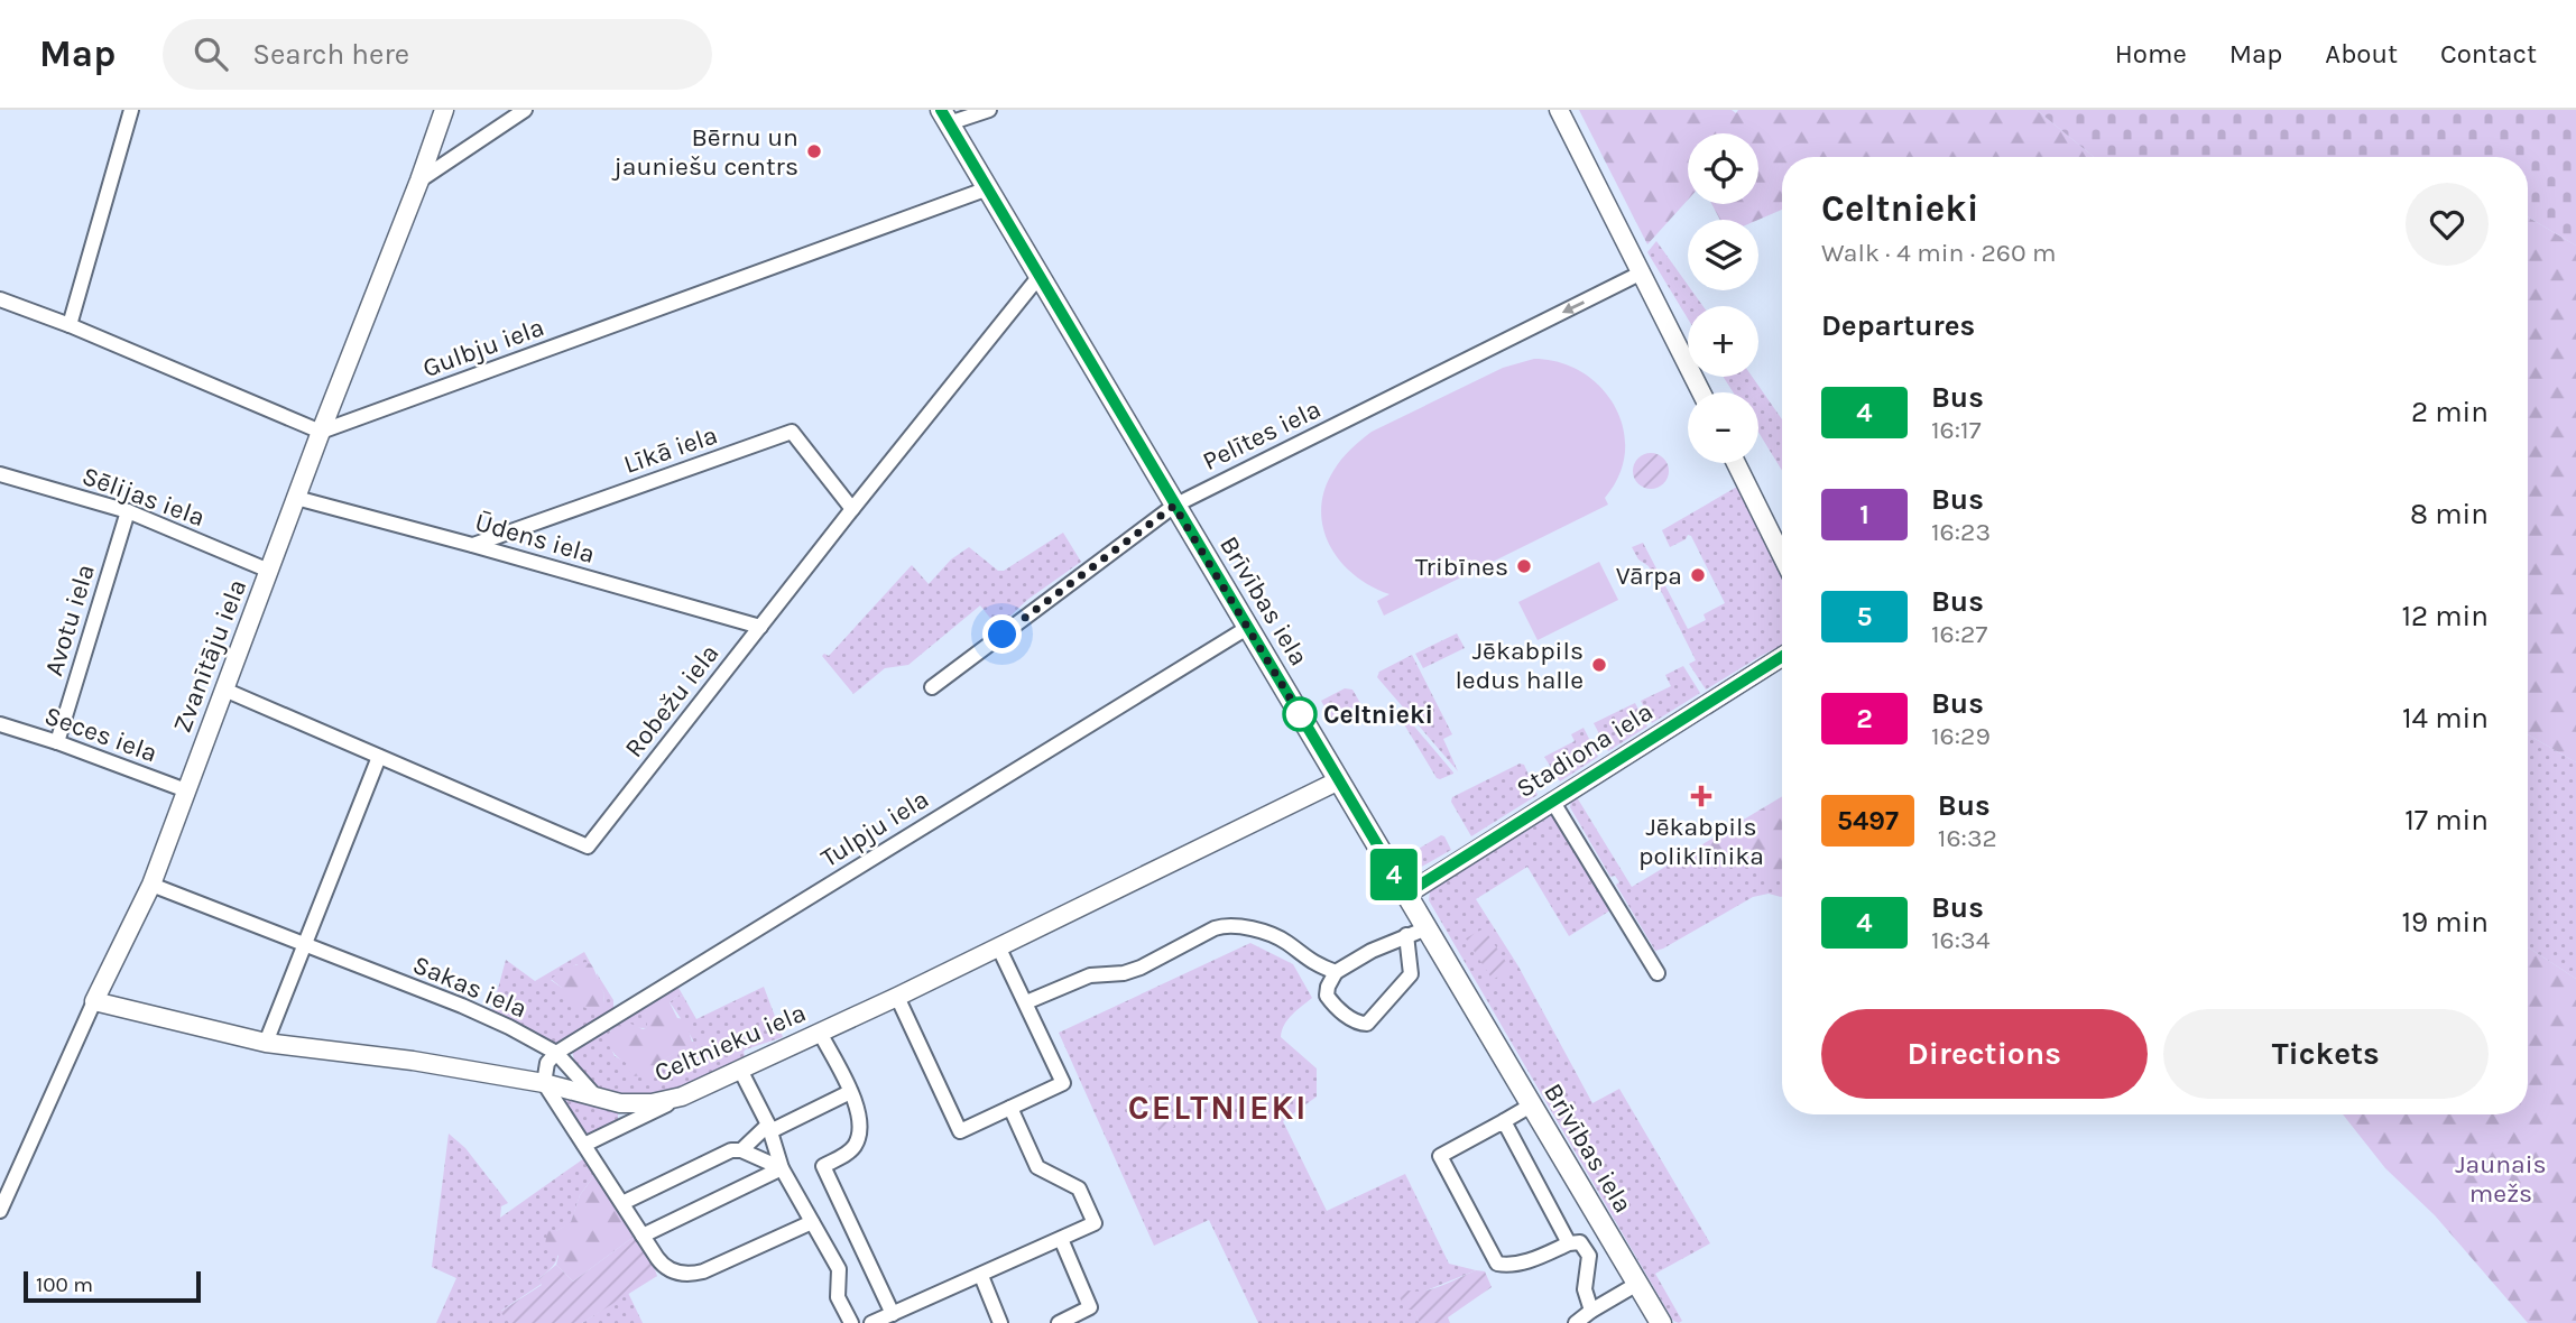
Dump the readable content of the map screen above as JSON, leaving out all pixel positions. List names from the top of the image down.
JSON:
{
  "streets": {
    "main road": ["Brīvības iela"],
    "street": [
      "Gulbju iela",
      "Pelītes iela",
      "Līkā iela",
      "Sēlijas iela",
      "Ūdens iela",
      "Avotu iela",
      "Zvanītāju iela",
      "Robežu iela",
      "Seces iela",
      "Stadiona iela",
      "Tulpju iela",
      "Sakas iela",
      "Celtnieku iela"
    ]
  },
  "crossings": [
    ["Gulbju iela", "Brīvības iela"],
    ["Gulbju iela", "Zvanītāju iela"],
    ["Pelītes iela", "Brīvības iela"],
    ["Līkā iela", "Ūdens iela"],
    ["Līkā iela", "Robežu iela"],
    ["Sēlijas iela", "Avotu iela"],
    ["Sēlijas iela", "Zvanītāju iela"],
    ["Ūdens iela", "Zvanītāju iela"],
    ["Ūdens iela", "Robežu iela"],
    ["Brīvības iela", "Robežu iela"],
    ["Brīvības iela", "Stadiona iela"],
    ["Brīvības iela", "Tulpju iela"],
    ["Brīvības iela", "Celtnieku iela"],
    ["Avotu iela", "Seces iela"],
    ["Zvanītāju iela", "Robežu iela"],
    ["Zvanītāju iela", "Seces iela"],
    ["Zvanītāju iela", "Sakas iela"],
    ["Zvanītāju iela", "Celtnieku iela"],
    ["Tulpju iela", "Sakas iela"],
    ["Sakas iela", "Celtnieku iela"]
  ],
  "one_way": ["Pelītes iela"],
  "districts": ["CELTNIEKI"],
  "parks": ["Jaunais mežs"],
  "places": {
    "other": [
      "Bērnu un jauniešu centrs",
      "Tribīnes",
      "Vārpa",
      "Jēkabpils ledus halle",
      "Celtnieki"
    ],
    "health": ["Jēkabpils poliklīnika"]
  },
  "lines": ["bus line 4"],
  "scale_bar": "100 m",
  "page": {
    "header": "Map",
    "search": "Search here",
    "nav": [
      "Home",
      "Map",
      "About",
      "Contact"
    ],
    "on_map": "4",
    "map_buttons": ["+", "−"],
    "heading": [
      ["Celtnieki", "Walk · 4 min · 260 m"],
      "Departures"
    ],
    "list": [
      {
        "mark": "4",
        "name": "Bus",
        "note": "16:17",
        "value": "2 min"
      },
      {
        "mark": "1",
        "name": "Bus",
        "note": "16:23",
        "value": "8 min"
      },
      {
        "mark": "5",
        "name": "Bus",
        "note": "16:27",
        "value": "12 min"
      },
      {
        "mark": "2",
        "name": "Bus",
        "note": "16:29",
        "value": "14 min"
      },
      {
        "mark": "5497",
        "name": "Bus",
        "note": "16:32",
        "value": "17 min"
      },
      {
        "mark": "4",
        "name": "Bus",
        "note": "16:34",
        "value": "19 min"
      }
    ],
    "buttons": ["Directions", "Tickets"],
    "scale": "100 m"
  }
}
